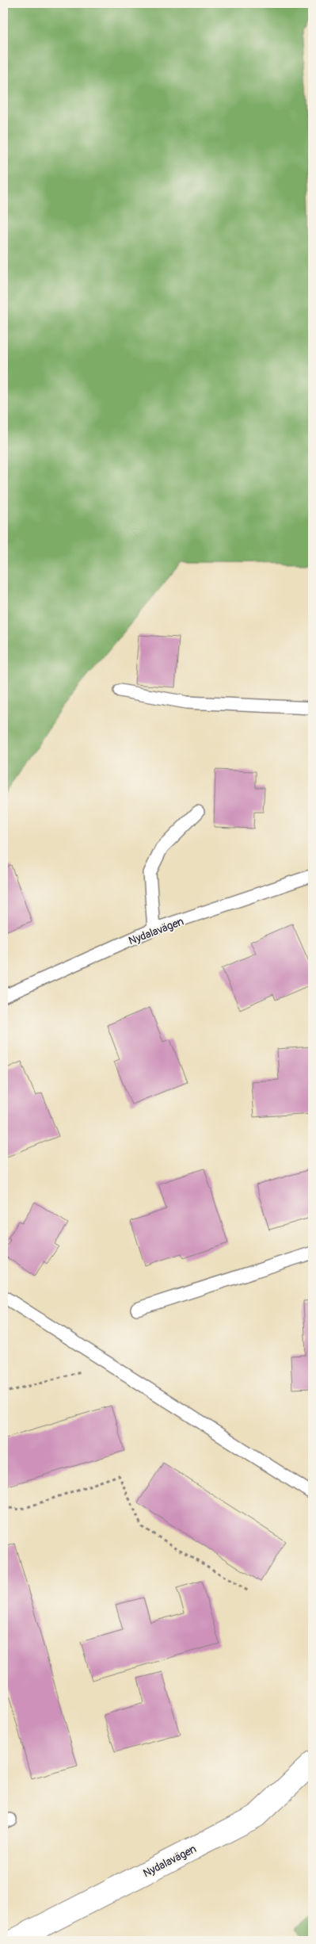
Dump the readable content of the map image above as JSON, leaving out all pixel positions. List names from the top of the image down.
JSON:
{
  "streets": {
    "street": ["Nydalavägen"]
  }
}
